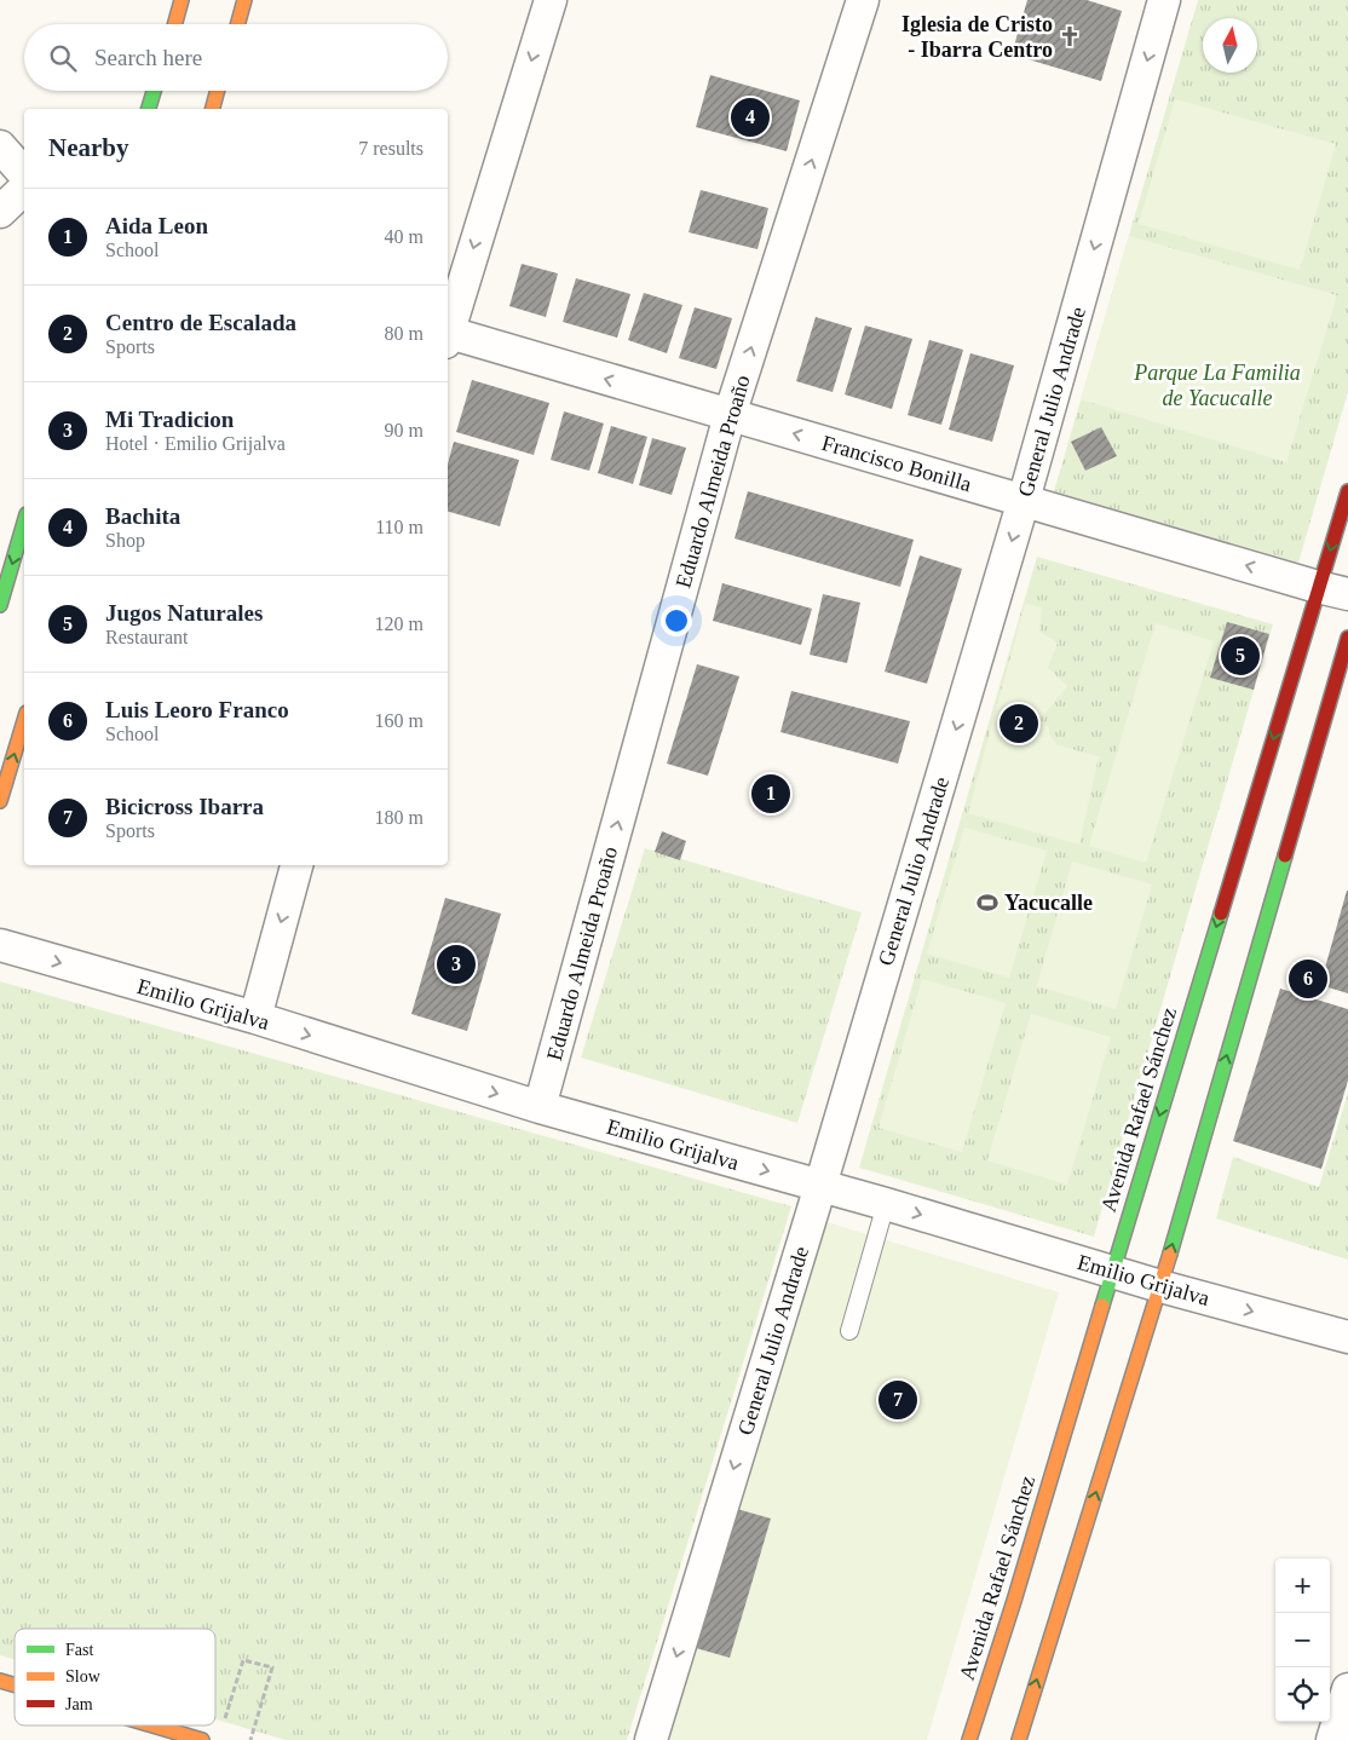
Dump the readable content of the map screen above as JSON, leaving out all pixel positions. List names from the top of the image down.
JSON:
{
  "streets": {
    "street": [
      "General Julio Andrade",
      "Francisco Bonilla",
      "Eduardo Almeida Proaño",
      "Emilio Grijalva",
      "Avenida Rafael Sánchez"
    ]
  },
  "crossings": [
    ["General Julio Andrade", "Francisco Bonilla"],
    ["General Julio Andrade", "Emilio Grijalva"],
    ["Francisco Bonilla", "Eduardo Almeida Proaño"],
    ["Francisco Bonilla", "Avenida Rafael Sánchez"],
    ["Eduardo Almeida Proaño", "Emilio Grijalva"],
    ["Emilio Grijalva", "Avenida Rafael Sánchez"]
  ],
  "one_way": [
    "General Julio Andrade",
    "Francisco Bonilla",
    "Eduardo Almeida Proaño",
    "Emilio Grijalva"
  ],
  "parks": ["Parque La Familia de Yacucalle"],
  "places": {
    "church": ["Iglesia de Cristo - Ibarra Centro"],
    "sports": ["Yacucalle"]
  },
  "legend": ["Fast", "Slow", "Jam"],
  "north": "top",
  "page": {
    "search": "Search here",
    "pins": [
      "4",
      "5",
      "2",
      "1",
      "3",
      "6",
      "7"
    ],
    "heading": ["Nearby", "7 results"],
    "list": [
      {
        "mark": "1",
        "name": "Aida Leon",
        "note": "School",
        "value": "40 m"
      },
      {
        "mark": "2",
        "name": "Centro de Escalada",
        "note": "Sports",
        "value": "80 m"
      },
      {
        "mark": "3",
        "name": "Mi Tradicion",
        "note": "Hotel · Emilio Grijalva",
        "value": "90 m"
      },
      {
        "mark": "4",
        "name": "Bachita",
        "note": "Shop",
        "value": "110 m"
      },
      {
        "mark": "5",
        "name": "Jugos Naturales",
        "note": "Restaurant",
        "value": "120 m"
      },
      {
        "mark": "6",
        "name": "Luis Leoro Franco",
        "note": "School",
        "value": "160 m"
      },
      {
        "mark": "7",
        "name": "Bicicross Ibarra",
        "note": "Sports",
        "value": "180 m"
      }
    ],
    "map_buttons": ["+", "−"]
  }
}
